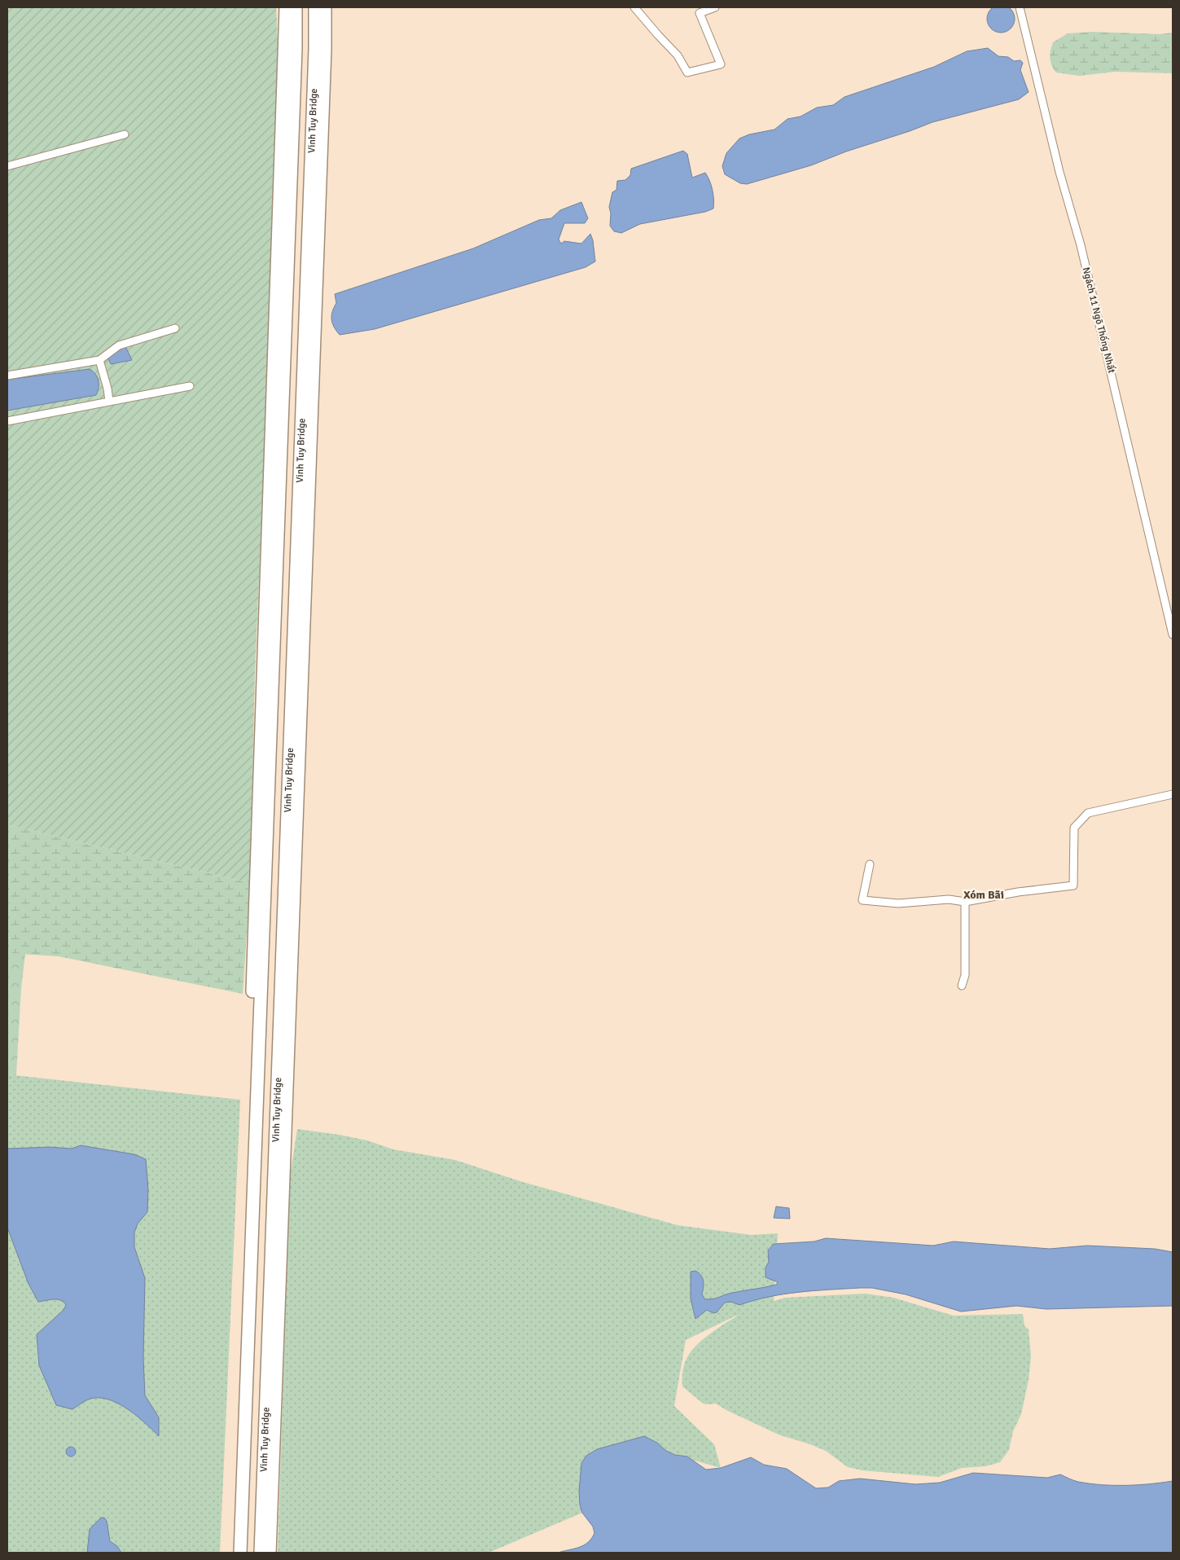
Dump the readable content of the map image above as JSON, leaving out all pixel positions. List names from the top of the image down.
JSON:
{
  "streets": {
    "highway": ["Vinh Tuy Bridge"],
    "street": ["Ngách 11 Ngõ Thống Nhất"]
  },
  "districts": ["Xóm Bãi"]
}
